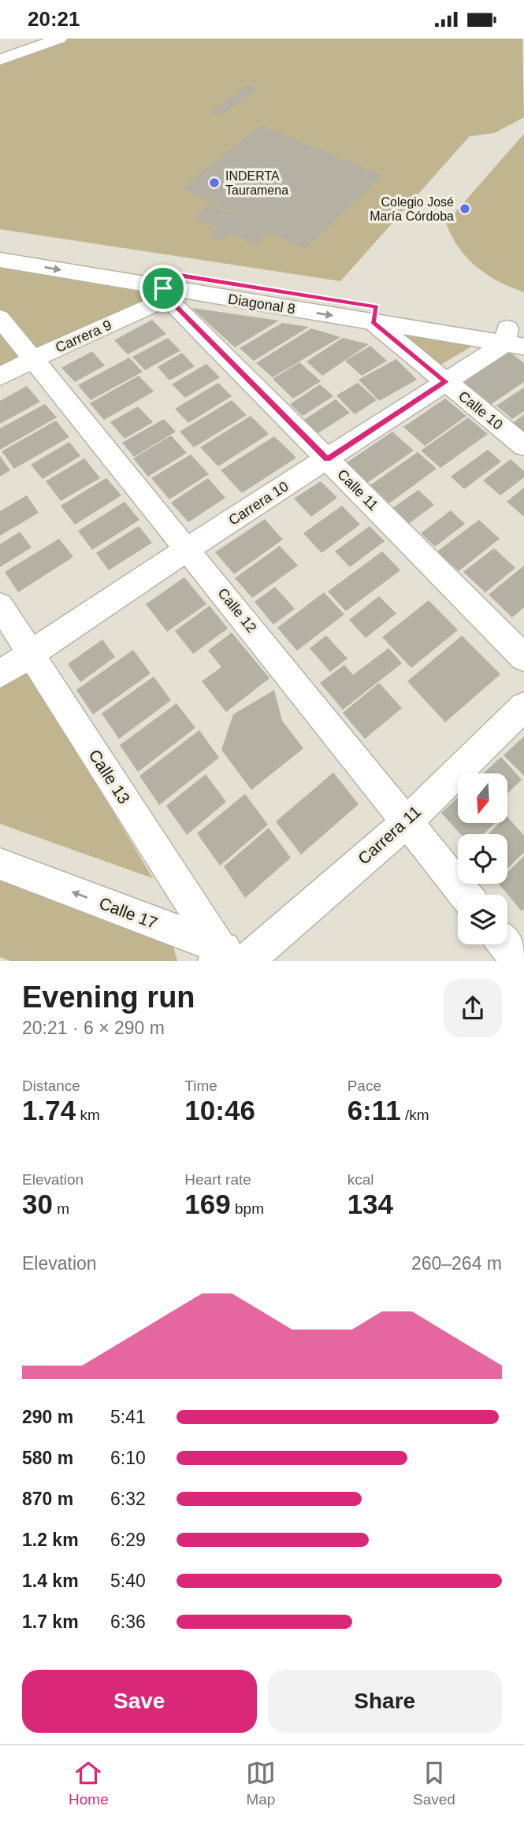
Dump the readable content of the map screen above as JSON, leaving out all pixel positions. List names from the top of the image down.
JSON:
{
  "streets": {
    "street": [
      "Diagonal 8",
      "Carrera 9",
      "Calle 10",
      "Calle 11",
      "Carrera 10",
      "Calle 12",
      "Calle 13",
      "Carrera 11",
      "Calle 17"
    ]
  },
  "crossings": [
    ["Diagonal 8", "Carrera 9"],
    ["Diagonal 8", "Calle 10"],
    ["Diagonal 8", "Calle 11"],
    ["Diagonal 8", "Carrera 10"],
    ["Carrera 9", "Calle 11"],
    ["Carrera 9", "Calle 12"],
    ["Calle 10", "Carrera 10"],
    ["Calle 11", "Carrera 10"],
    ["Carrera 10", "Calle 12"],
    ["Carrera 10", "Calle 13"],
    ["Calle 12", "Carrera 11"],
    ["Calle 13", "Carrera 11"],
    ["Calle 13", "Calle 17"],
    ["Carrera 11", "Calle 17"]
  ],
  "one_way": ["Calle 17"],
  "places": ["INDERTA Tauramena", "Colegio José María Córdoba"],
  "north": "bottom",
  "page": {
    "status": "20:21",
    "heading": ["Evening run", "20:21 · 6 × 290 m"],
    "stats": [
      ["Distance", "1.74 km"],
      ["Time", "10:46"],
      ["Pace", "6:11 /km"],
      ["Elevation", "30 m"],
      ["Heart rate", "169 bpm"],
      ["kcal", "134"]
    ],
    "chart": ["Elevation", "260–264 m"],
    "list": [
      {
        "name": "290 m",
        "note": "5:41"
      },
      {
        "name": "580 m",
        "note": "6:10"
      },
      {
        "name": "870 m",
        "note": "6:32"
      },
      {
        "name": "1.2 km",
        "note": "6:29"
      },
      {
        "name": "1.4 km",
        "note": "5:40"
      },
      {
        "name": "1.7 km",
        "note": "6:36"
      }
    ],
    "buttons": ["Save", "Share"],
    "tabs": ["Home", "Map", "Saved"]
  }
}
